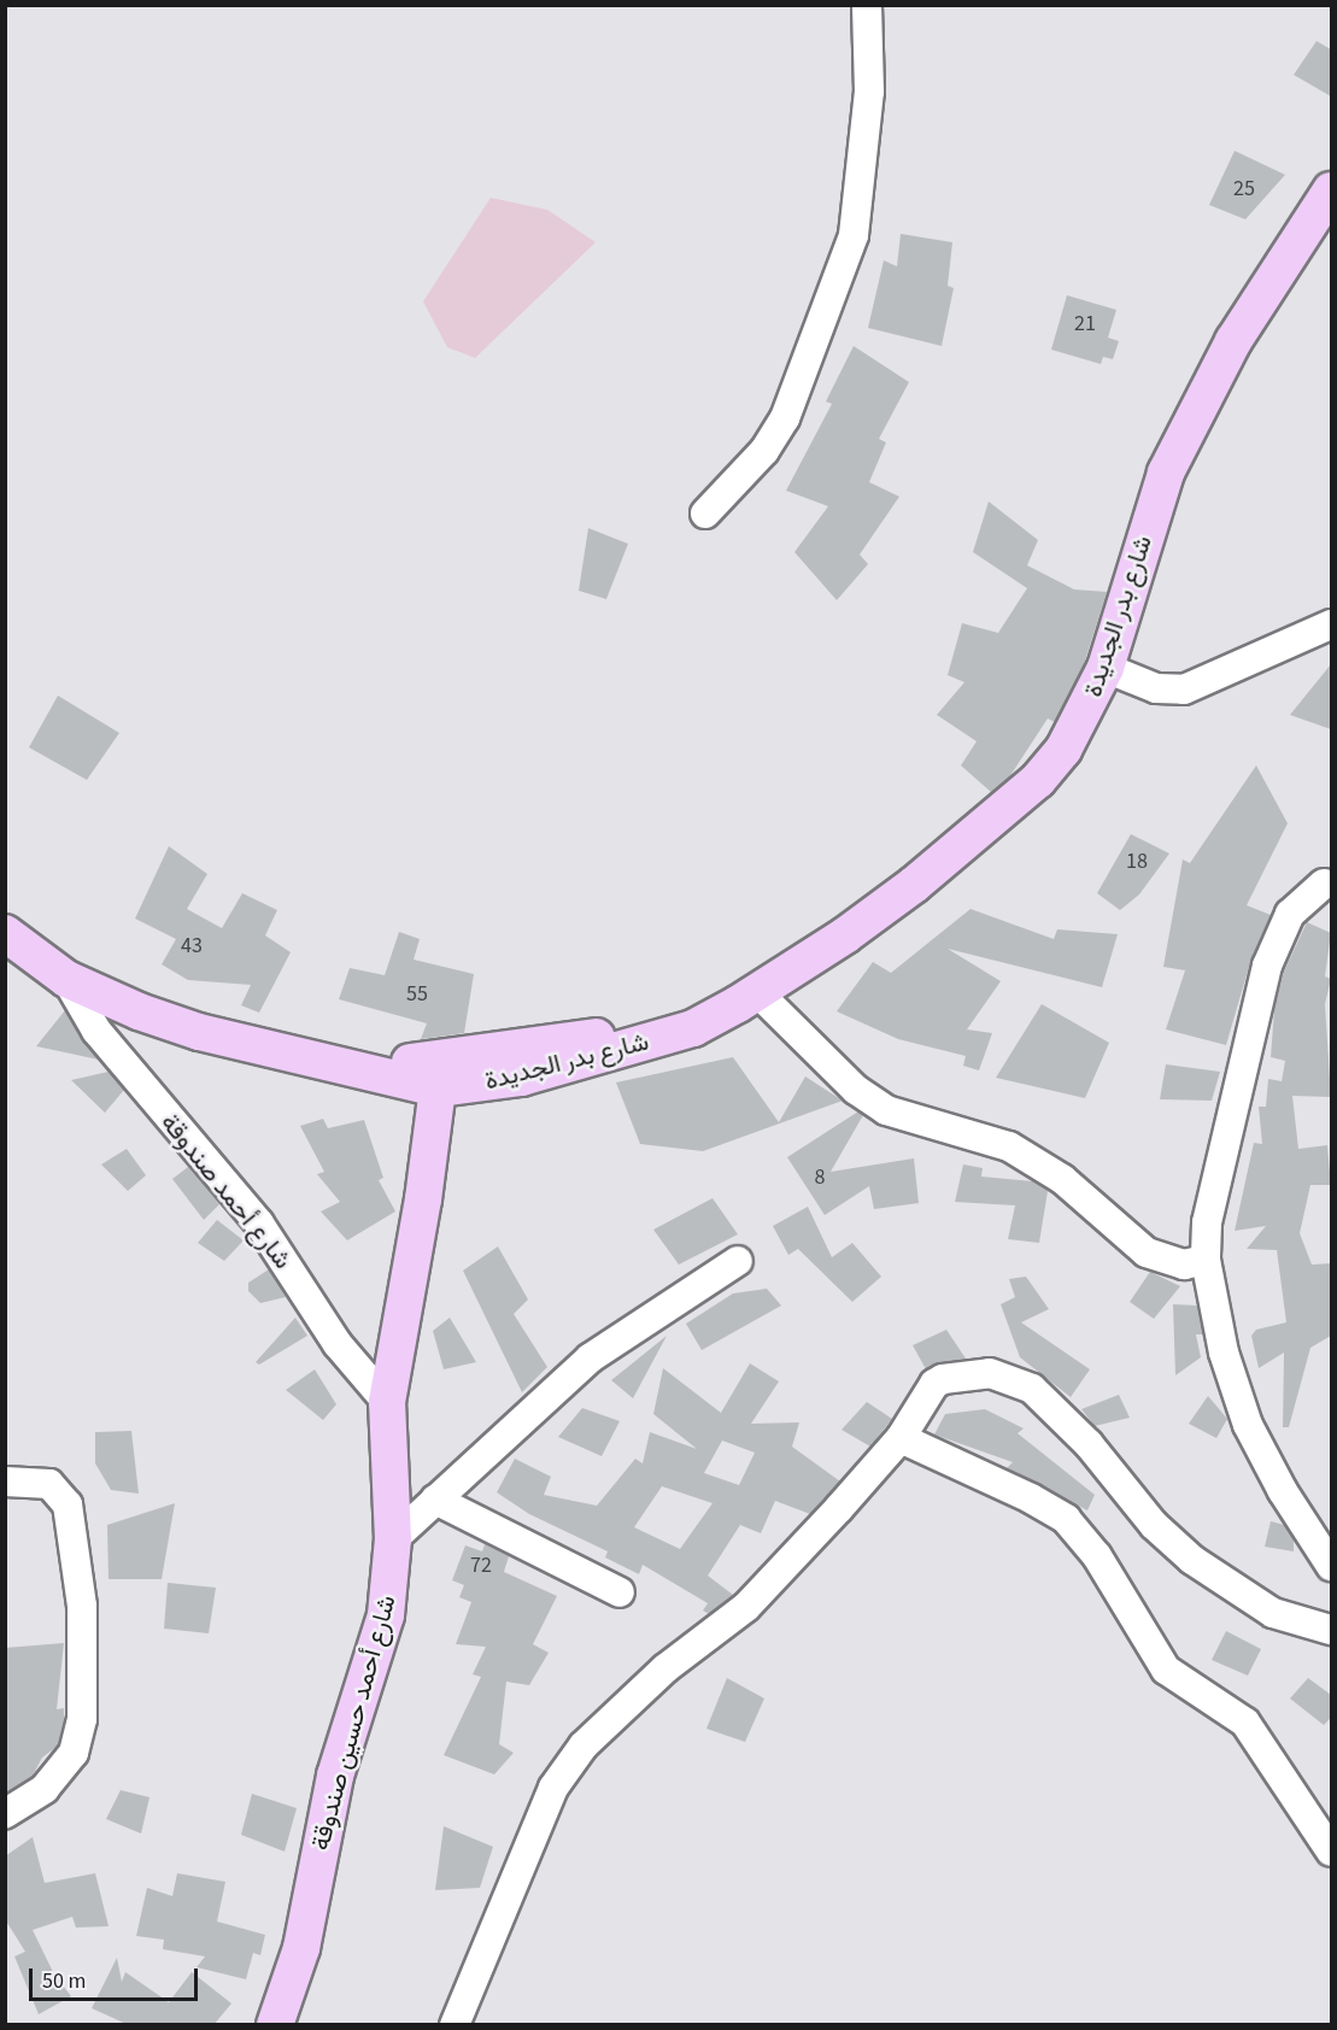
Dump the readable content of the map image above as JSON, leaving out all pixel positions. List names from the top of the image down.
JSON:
{
  "streets": {
    "main road": ["شارع بدر الجديدة", "شارع أحمد حسين صندوقة"],
    "street": ["شارع أحمد صندوقة"]
  },
  "crossings": [
    ["شارع بدر الجديدة", "شارع أحمد صندوقة"],
    ["شارع بدر الجديدة", "شارع أحمد حسين صندوقة"],
    ["شارع أحمد صندوقة", "شارع أحمد حسين صندوقة"]
  ],
  "house_numbers": [
    "25",
    "21",
    "18",
    "43",
    "55",
    "8",
    "72"
  ],
  "scale_bar": "50 m"
}
